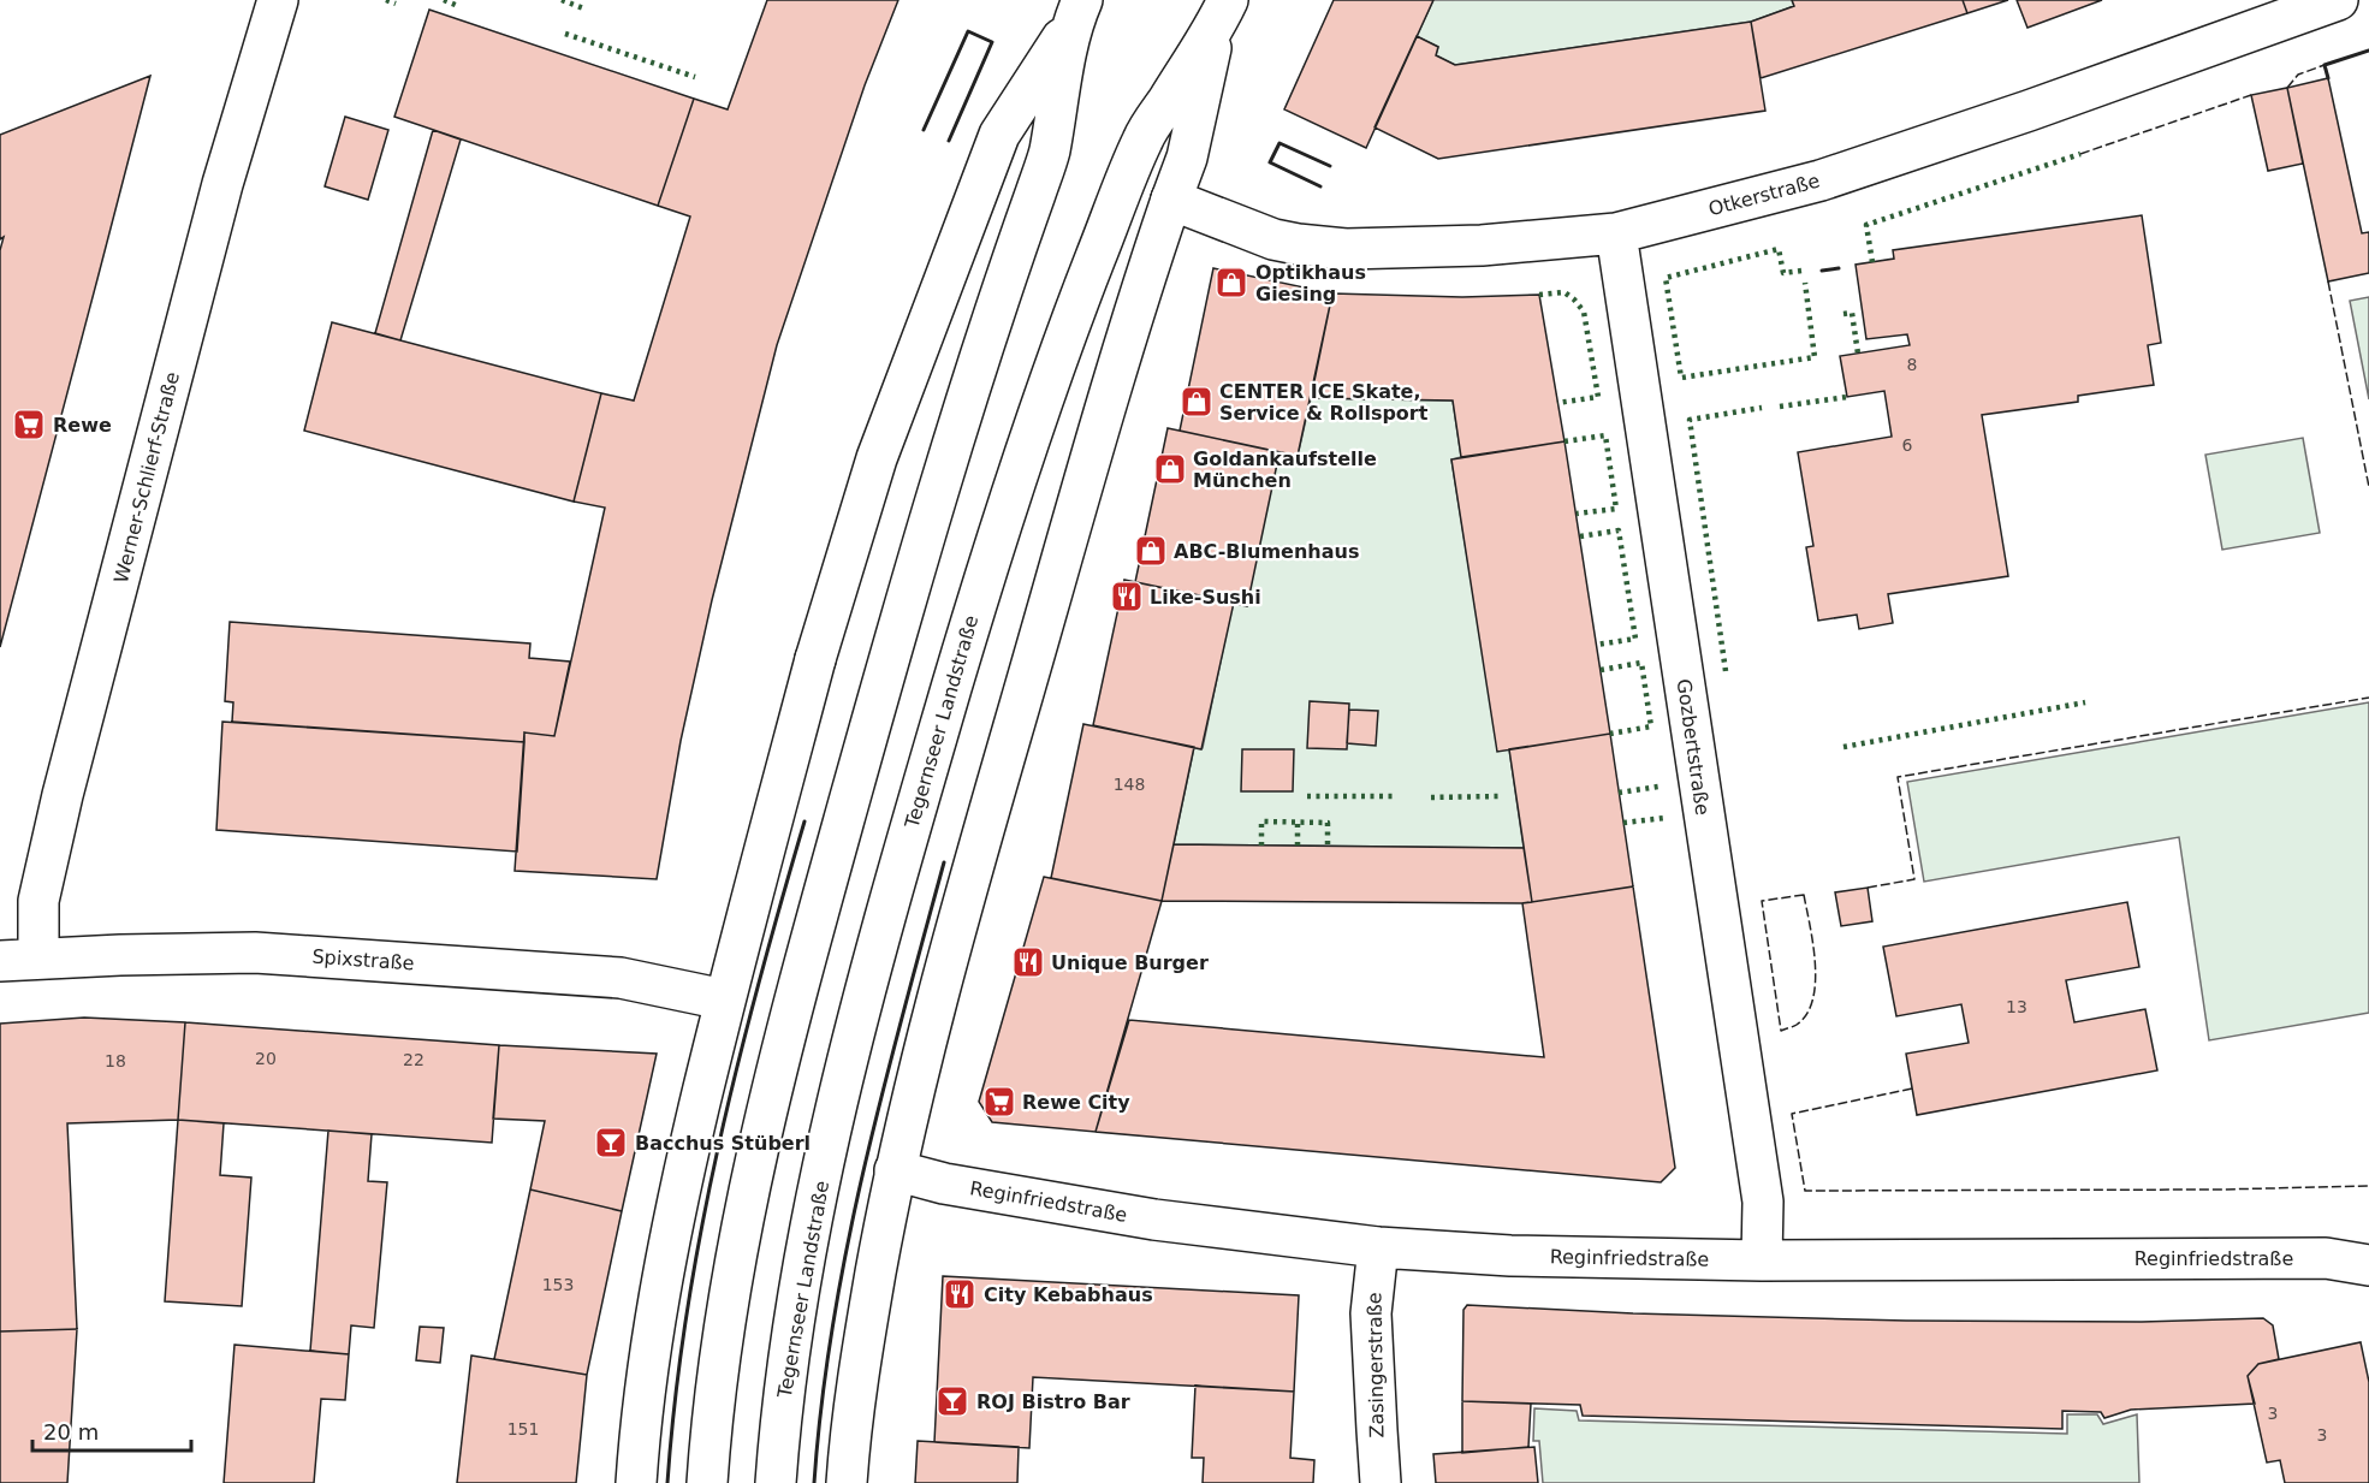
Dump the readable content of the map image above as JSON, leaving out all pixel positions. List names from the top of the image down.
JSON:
{
  "streets": {
    "main road": [
      "Otkerstraße",
      "Werner-Schlierf-Straße",
      "Tegernseer Landstraße",
      "Gozbertstraße",
      "Spixstraße",
      "Reginfriedstraße",
      "Zasingerstraße"
    ]
  },
  "crossings": [
    ["Otkerstraße", "Gozbertstraße"],
    ["Werner-Schlierf-Straße", "Spixstraße"],
    ["Gozbertstraße", "Reginfriedstraße"],
    ["Reginfriedstraße", "Zasingerstraße"]
  ],
  "places": {
    "shop": [
      "Optikhaus Giesing",
      "CENTER ICE Skate, Service & Rollsport",
      "Goldankaufstelle München",
      "ABC-Blumenhaus"
    ],
    "supermarket": ["Rewe", "Rewe City"],
    "restaurant": ["Like-Sushi", "Unique Burger", "City Kebabhaus"],
    "bar": ["Bacchus Stüberl", "ROJ Bistro Bar"]
  },
  "house_numbers": [
    "8",
    "6",
    "148",
    "13",
    "20",
    "22",
    "18",
    "153",
    "3",
    "151",
    "3"
  ],
  "scale_bar": "20 m"
}
